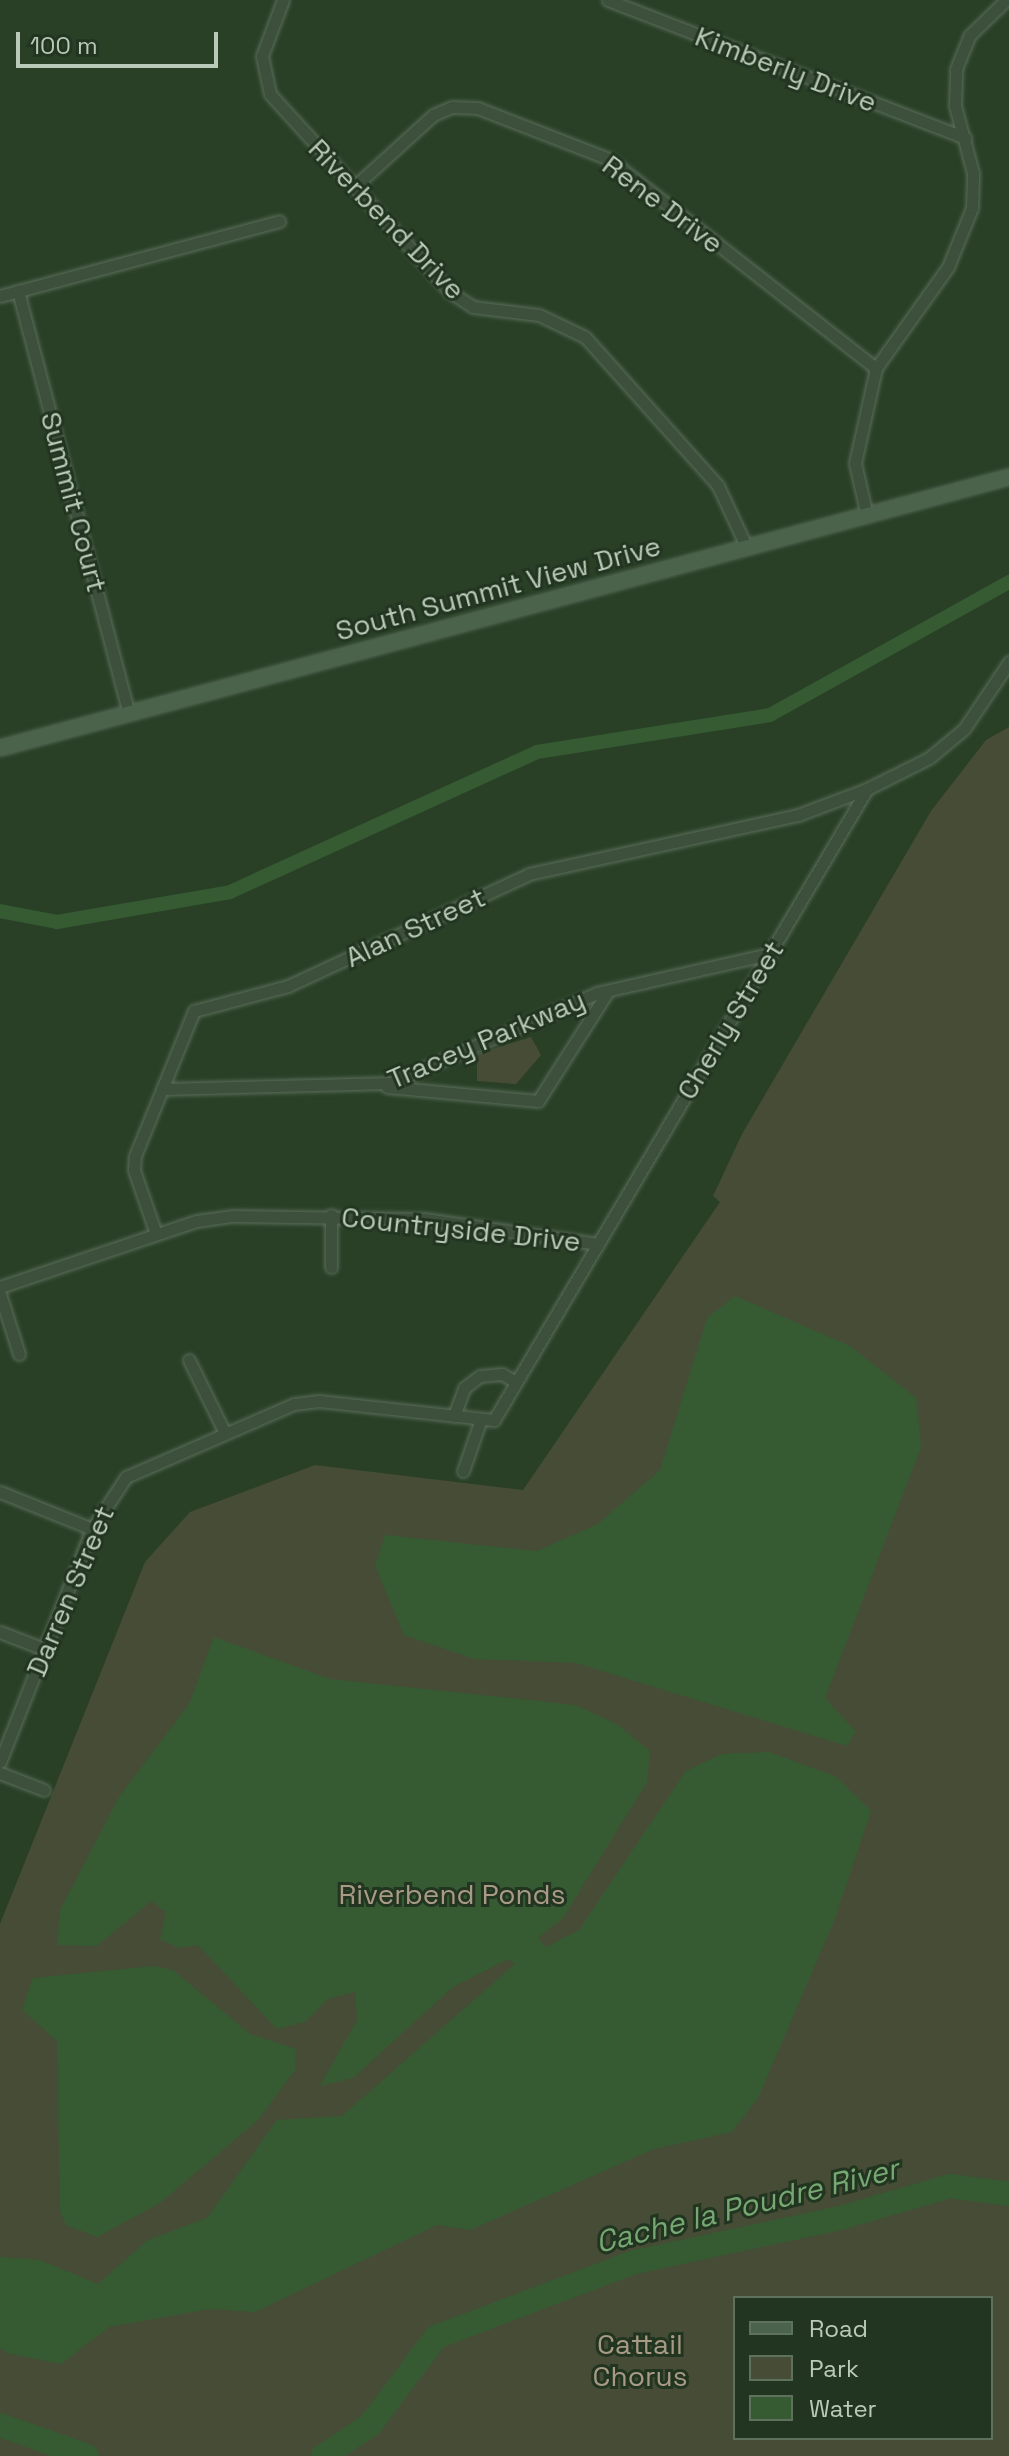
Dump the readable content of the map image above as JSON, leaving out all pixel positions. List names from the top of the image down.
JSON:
{
  "streets": {
    "street": [
      "Kimberly Drive",
      "Rene Drive",
      "Riverbend Drive",
      "Summit Court",
      "South Summit View Drive",
      "Alan Street",
      "Cherly Street",
      "Tracey Parkway",
      "Countryside Drive",
      "Darren Street"
    ]
  },
  "crossings": [
    ["Rene Drive", "Riverbend Drive"],
    ["Riverbend Drive", "South Summit View Drive"],
    ["Summit Court", "South Summit View Drive"],
    ["Alan Street", "Cherly Street"],
    ["Alan Street", "Tracey Parkway"],
    ["Alan Street", "Countryside Drive"],
    ["Cherly Street", "Tracey Parkway"],
    ["Cherly Street", "Countryside Drive"],
    ["Cherly Street", "Darren Street"]
  ],
  "water": ["Cache la Poudre River"],
  "parks": ["Riverbend Ponds", "Cattail Chorus"],
  "legend": ["Road", "Park", "Water"],
  "scale_bar": "100 m"
}
